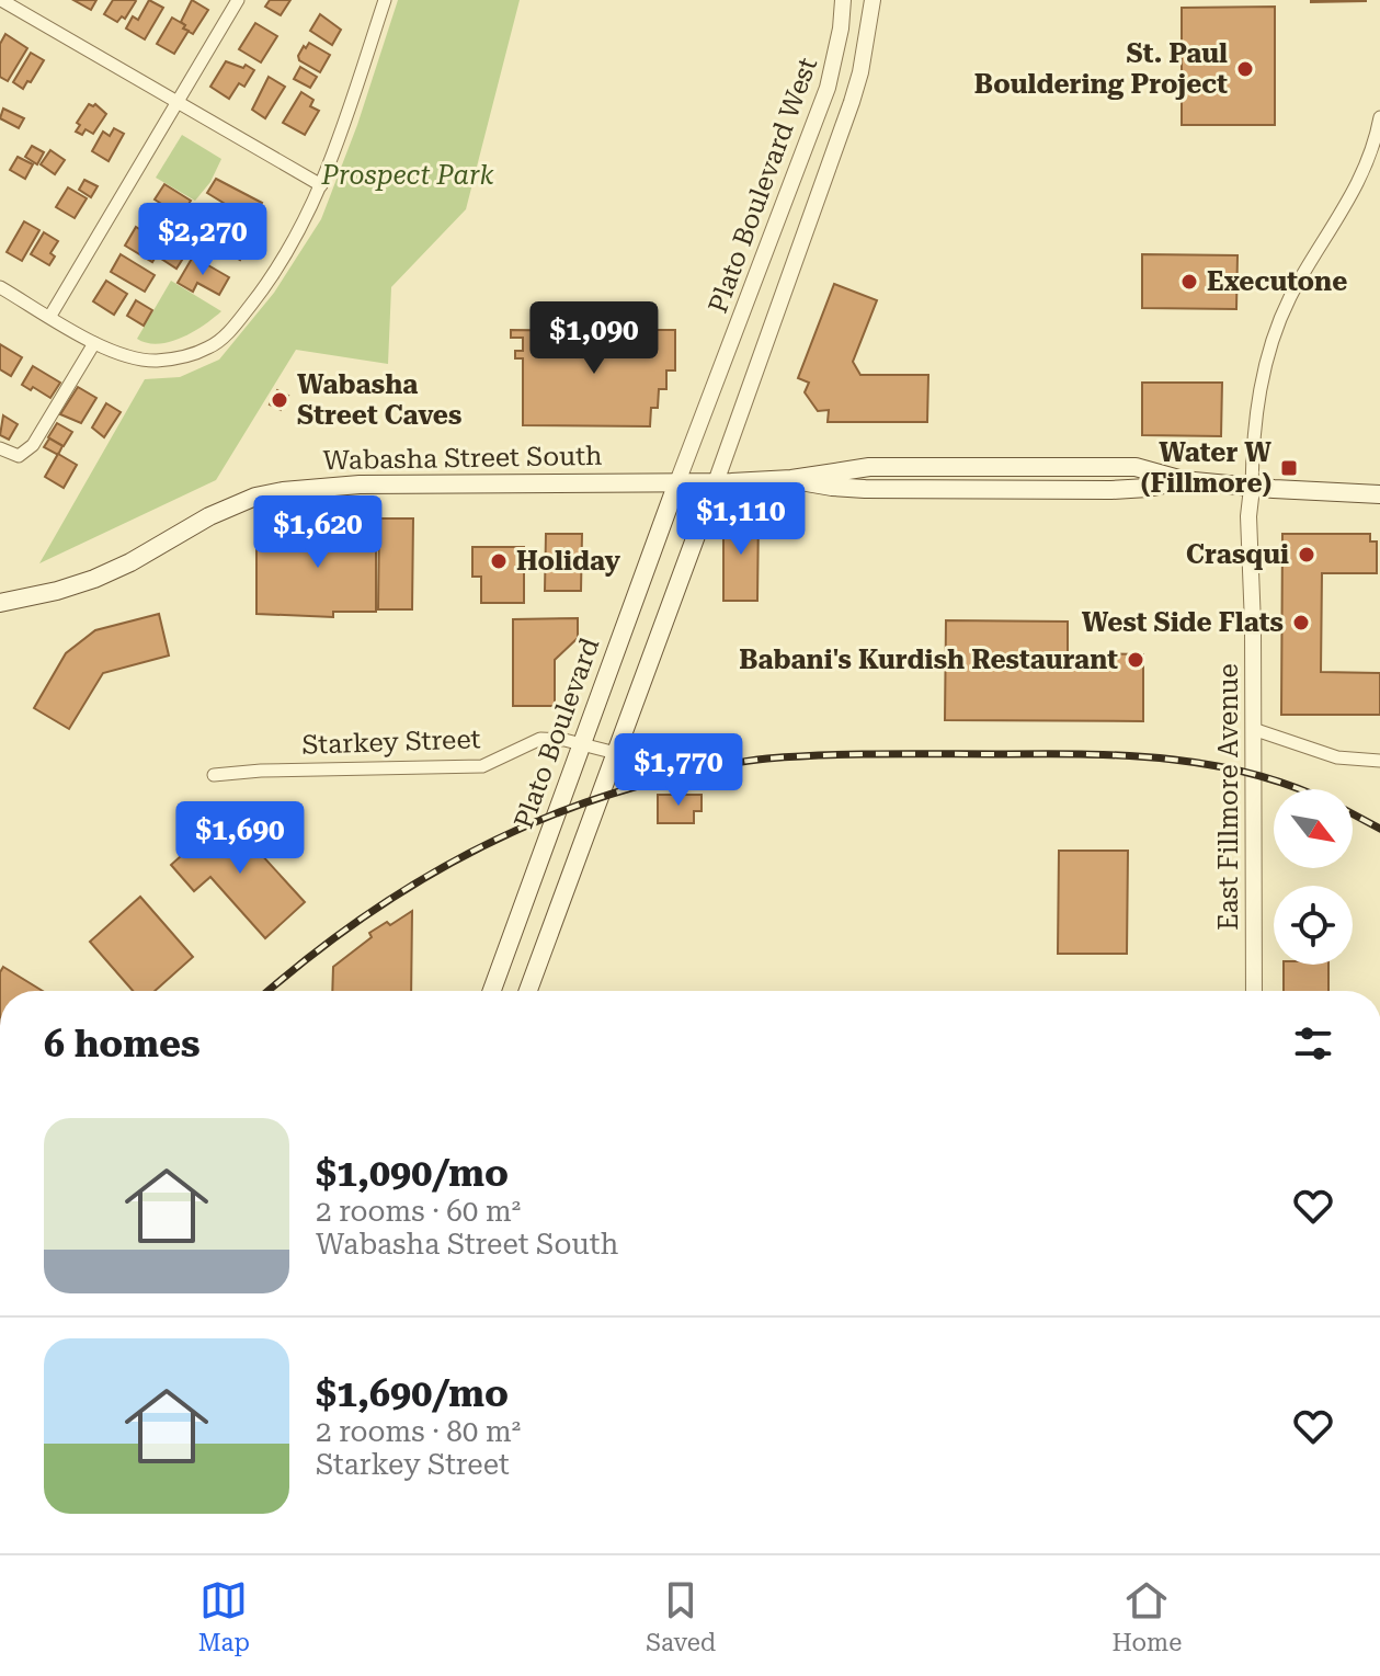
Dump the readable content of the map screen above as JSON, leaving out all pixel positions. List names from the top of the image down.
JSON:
{
  "streets": {
    "main road": ["Wabasha Street South", "Plato Boulevard"],
    "street": ["Plato Boulevard West", "Starkey Street", "East Fillmore Avenue"]
  },
  "crossings": [
    ["Plato Boulevard West", "Wabasha Street South"],
    ["Plato Boulevard West", "Plato Boulevard"],
    ["Wabasha Street South", "Plato Boulevard"],
    ["Wabasha Street South", "East Fillmore Avenue"],
    ["Plato Boulevard", "Starkey Street"]
  ],
  "parks": ["Prospect Park"],
  "places": {
    "other": [
      "St. Paul Bouldering Project",
      "Executone",
      "Wabasha Street Caves",
      "Crasqui",
      "Holiday",
      "West Side Flats",
      "Babani's Kurdish Restaurant"
    ],
    "transit": ["Water W (Fillmore)"]
  },
  "north": "bottom right",
  "page": {
    "price": [
      "$2,270",
      "$1,090",
      "$1,110",
      "$1,620",
      "$1,770",
      "$1,690"
    ],
    "heading": "6 homes",
    "list": [
      {
        "name": "$1,090/mo",
        "note": "2 rooms · 60 m² · Wabasha Street South"
      },
      {
        "name": "$1,690/mo",
        "note": "2 rooms · 80 m² · Starkey Street"
      }
    ],
    "tabs": ["Map", "Saved", "Home"]
  }
}
